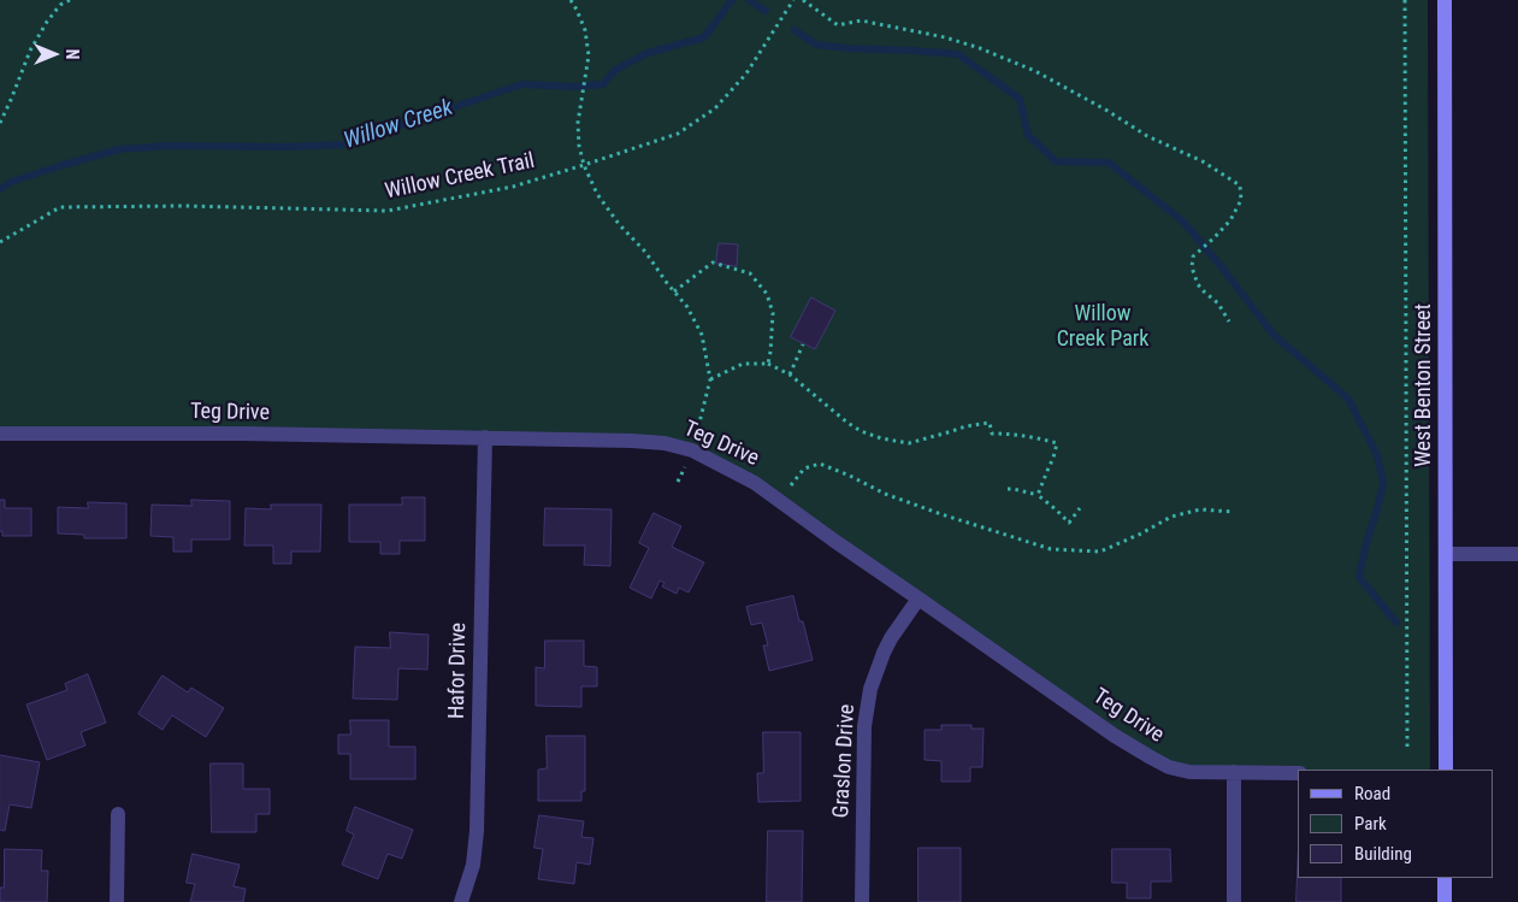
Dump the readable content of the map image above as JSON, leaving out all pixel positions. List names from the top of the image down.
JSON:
{
  "streets": {
    "street": [
      "West Benton Street",
      "Teg Drive",
      "Hafor Drive",
      "Graslon Drive"
    ],
    "path": ["Willow Creek Trail"]
  },
  "crossings": [
    ["Teg Drive", "Hafor Drive"],
    ["Teg Drive", "Graslon Drive"]
  ],
  "water": ["Willow Creek"],
  "parks": ["Willow Creek Park"],
  "legend": ["Road", "Park", "Building"],
  "north": "right"
}
